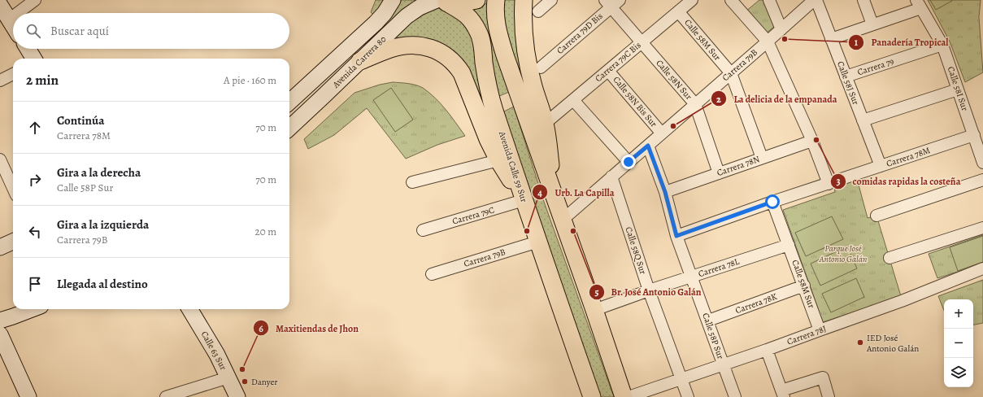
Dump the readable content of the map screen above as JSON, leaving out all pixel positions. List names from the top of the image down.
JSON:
{
  "streets": {
    "main road": ["Avenida Carrera 80", "Avenida Calle 59 Sur", "Calle 63 Sur"],
    "street": [
      "Carrera 79D Bis",
      "Calle 58M Sur",
      "Carrera 79C Bis",
      "Carrera 79B",
      "Carrera 79",
      "Calle 58N Sur",
      "Calle 58J Sur",
      "Calle 58I Sur",
      "Calle 58N Bis Sur",
      "Carrera 78M",
      "Carrera 78N",
      "Carrera 79C",
      "Calle 58Q Sur",
      "Carrera 78L",
      "Carrera 78K",
      "Carrera 78J",
      "Calle 58P Sur"
    ]
  },
  "crossings": [
    ["Carrera 79D Bis", "Calle 58N Sur"],
    ["Calle 58M Sur", "Carrera 79C Bis"],
    ["Calle 58M Sur", "Carrera 79B"],
    ["Calle 58M Sur", "Carrera 78M"],
    ["Calle 58M Sur", "Carrera 78N"],
    ["Calle 58M Sur", "Carrera 78L"],
    ["Calle 58M Sur", "Carrera 78K"],
    ["Calle 58M Sur", "Carrera 78J"],
    ["Avenida Carrera 80", "Avenida Calle 59 Sur"],
    ["Carrera 79C Bis", "Calle 58N Sur"],
    ["Carrera 79C Bis", "Calle 58N Bis Sur"],
    ["Carrera 79B", "Calle 58N Sur"],
    ["Carrera 79B", "Calle 58N Bis Sur"],
    ["Carrera 79B", "Avenida Calle 59 Sur"],
    ["Carrera 79B", "Calle 58Q Sur"],
    ["Carrera 79B", "Calle 58P Sur"],
    ["Carrera 79", "Calle 58J Sur"],
    ["Carrera 79", "Calle 58I Sur"],
    ["Calle 58N Sur", "Carrera 78N"],
    ["Calle 58J Sur", "Carrera 78M"],
    ["Calle 58I Sur", "Carrera 78M"],
    ["Carrera 78M", "Calle 58P Sur"],
    ["Carrera 78N", "Calle 58P Sur"],
    ["Avenida Calle 59 Sur", "Carrera 79C"],
    ["Calle 58Q Sur", "Carrera 78L"],
    ["Calle 58Q Sur", "Carrera 78J"],
    ["Carrera 78L", "Calle 58P Sur"],
    ["Carrera 78K", "Calle 58P Sur"],
    ["Carrera 78J", "Calle 58P Sur"]
  ],
  "parks": ["Parque José Antonio Galán"],
  "places": [
    "Panadería Tropical",
    "La delicia de la empanada",
    "comidas rapidas la costeña",
    "Urb. La Capilla",
    "Br. José Antonio Galán",
    "IED José Antonio Galán",
    "Maxitiendas de Jhon",
    "Danyer"
  ],
  "page": {
    "search": "Buscar aquí",
    "heading": ["2 min", "A pie · 160 m"],
    "list": [
      ["Continúa", "Carrera 78M", "70 m"],
      ["Gira a la derecha", "Calle 58P Sur", "70 m"],
      ["Gira a la izquierda", "Carrera 79B", "20 m"],
      "Llegada al destino"
    ],
    "map_buttons": ["+", "−"]
  }
}
